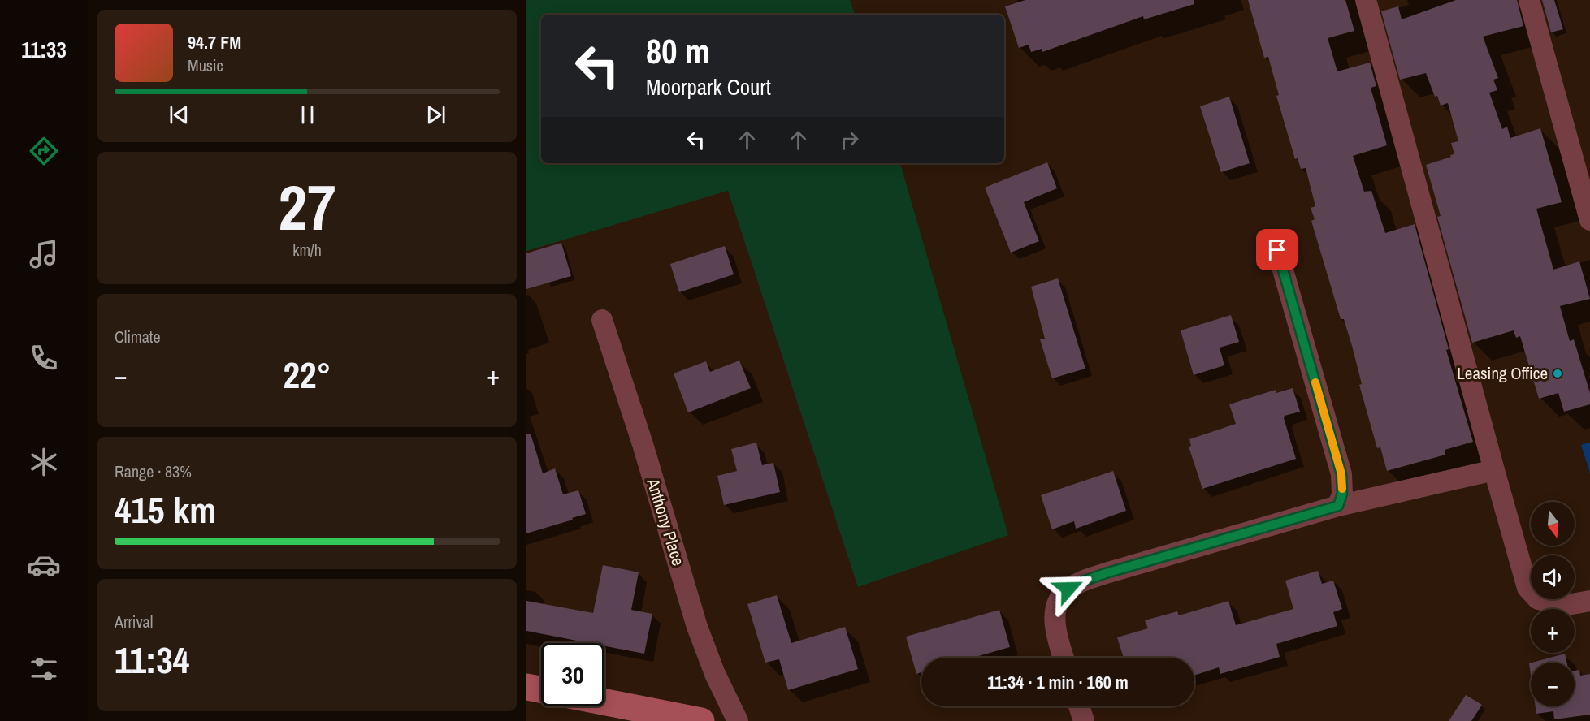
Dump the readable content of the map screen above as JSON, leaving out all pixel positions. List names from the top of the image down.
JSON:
{
  "streets": {
    "street": ["Anthony Place"]
  },
  "places": ["Leasing Office"],
  "north": "bottom",
  "page": {
    "tabs": "11:33",
    "turn": ["80 m", "Moorpark Court"],
    "song": ["94.7 FM", "Music"],
    "tile": [
      ["27", "km/h"],
      "Climate",
      ["Range · 83%", "415 km"],
      ["Arrival", "11:34"]
    ],
    "heat": ["−", "22°", "+"],
    "map_buttons": ["+", "−"],
    "limit": "30",
    "trip": "11:34 · 1 min · 160 m"
  }
}
